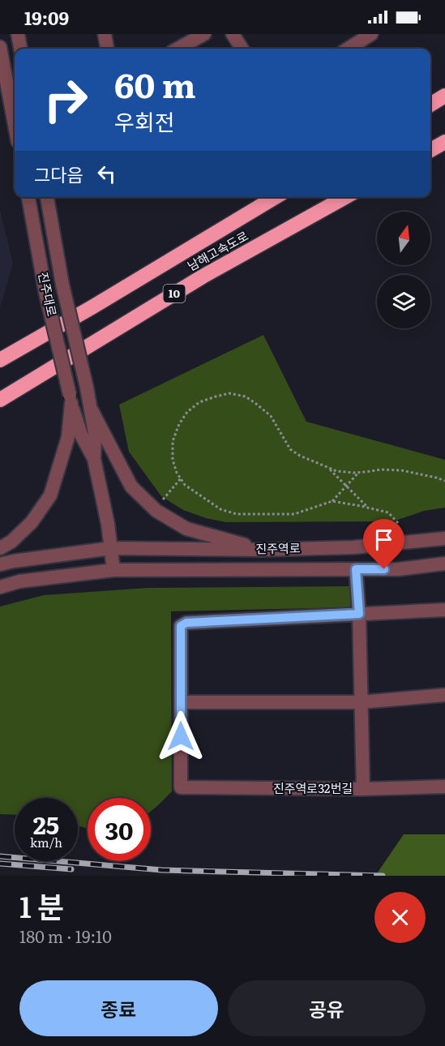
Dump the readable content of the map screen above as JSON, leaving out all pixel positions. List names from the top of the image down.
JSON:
{
  "streets": {
    "highway": ["남해고속도로", "10"],
    "street": ["진주대로", "진주역로", "진주역로32번길"]
  },
  "north": "top",
  "page": {
    "status": "19:09",
    "turn": ["60 m", "우회전"],
    "then": "그다음",
    "speed": "25 km/h",
    "limit": "30",
    "heading": ["1 분", "180 m · 19:10"],
    "buttons": ["종료", "공유"]
  }
}
